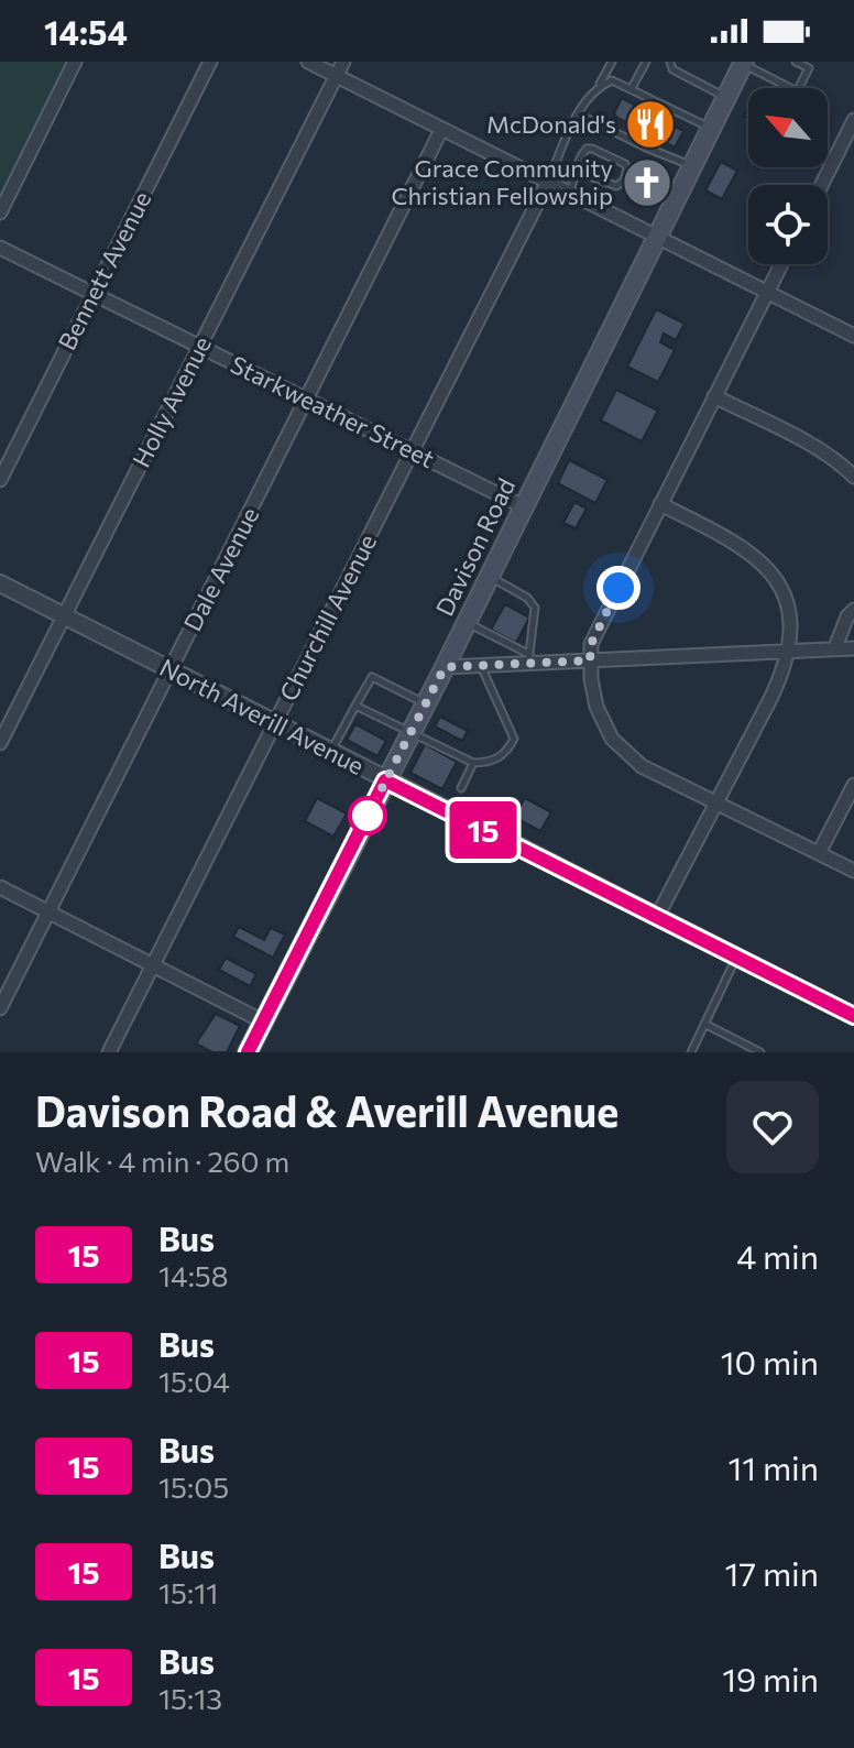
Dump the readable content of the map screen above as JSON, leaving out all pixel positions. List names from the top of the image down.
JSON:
{
  "streets": {
    "main road": ["Davison Road"],
    "street": [
      "Bennett Avenue",
      "Holly Avenue",
      "Starkweather Street",
      "Dale Avenue",
      "Churchill Avenue",
      "North Averill Avenue"
    ]
  },
  "crossings": [
    ["Bennett Avenue", "Starkweather Street"],
    ["Holly Avenue", "Starkweather Street"],
    ["Holly Avenue", "North Averill Avenue"],
    ["Starkweather Street", "Davison Road"],
    ["Starkweather Street", "Dale Avenue"],
    ["Starkweather Street", "Churchill Avenue"],
    ["Davison Road", "North Averill Avenue"],
    ["Dale Avenue", "North Averill Avenue"],
    ["Churchill Avenue", "North Averill Avenue"]
  ],
  "places": {
    "restaurant": ["McDonald's"],
    "church": ["Grace Community Christian Fellowship"]
  },
  "lines": ["bus line 15"],
  "north": "top left",
  "page": {
    "status": "14:54",
    "on_map": "15",
    "heading": ["Davison Road & Averill Avenue", "Walk · 4 min · 260 m"],
    "list": [
      {
        "mark": "15",
        "name": "Bus",
        "note": "14:58",
        "value": "4 min"
      },
      {
        "mark": "15",
        "name": "Bus",
        "note": "15:04",
        "value": "10 min"
      },
      {
        "mark": "15",
        "name": "Bus",
        "note": "15:05",
        "value": "11 min"
      },
      {
        "mark": "15",
        "name": "Bus",
        "note": "15:11",
        "value": "17 min"
      },
      {
        "mark": "15",
        "name": "Bus",
        "note": "15:13",
        "value": "19 min"
      }
    ]
  }
}
